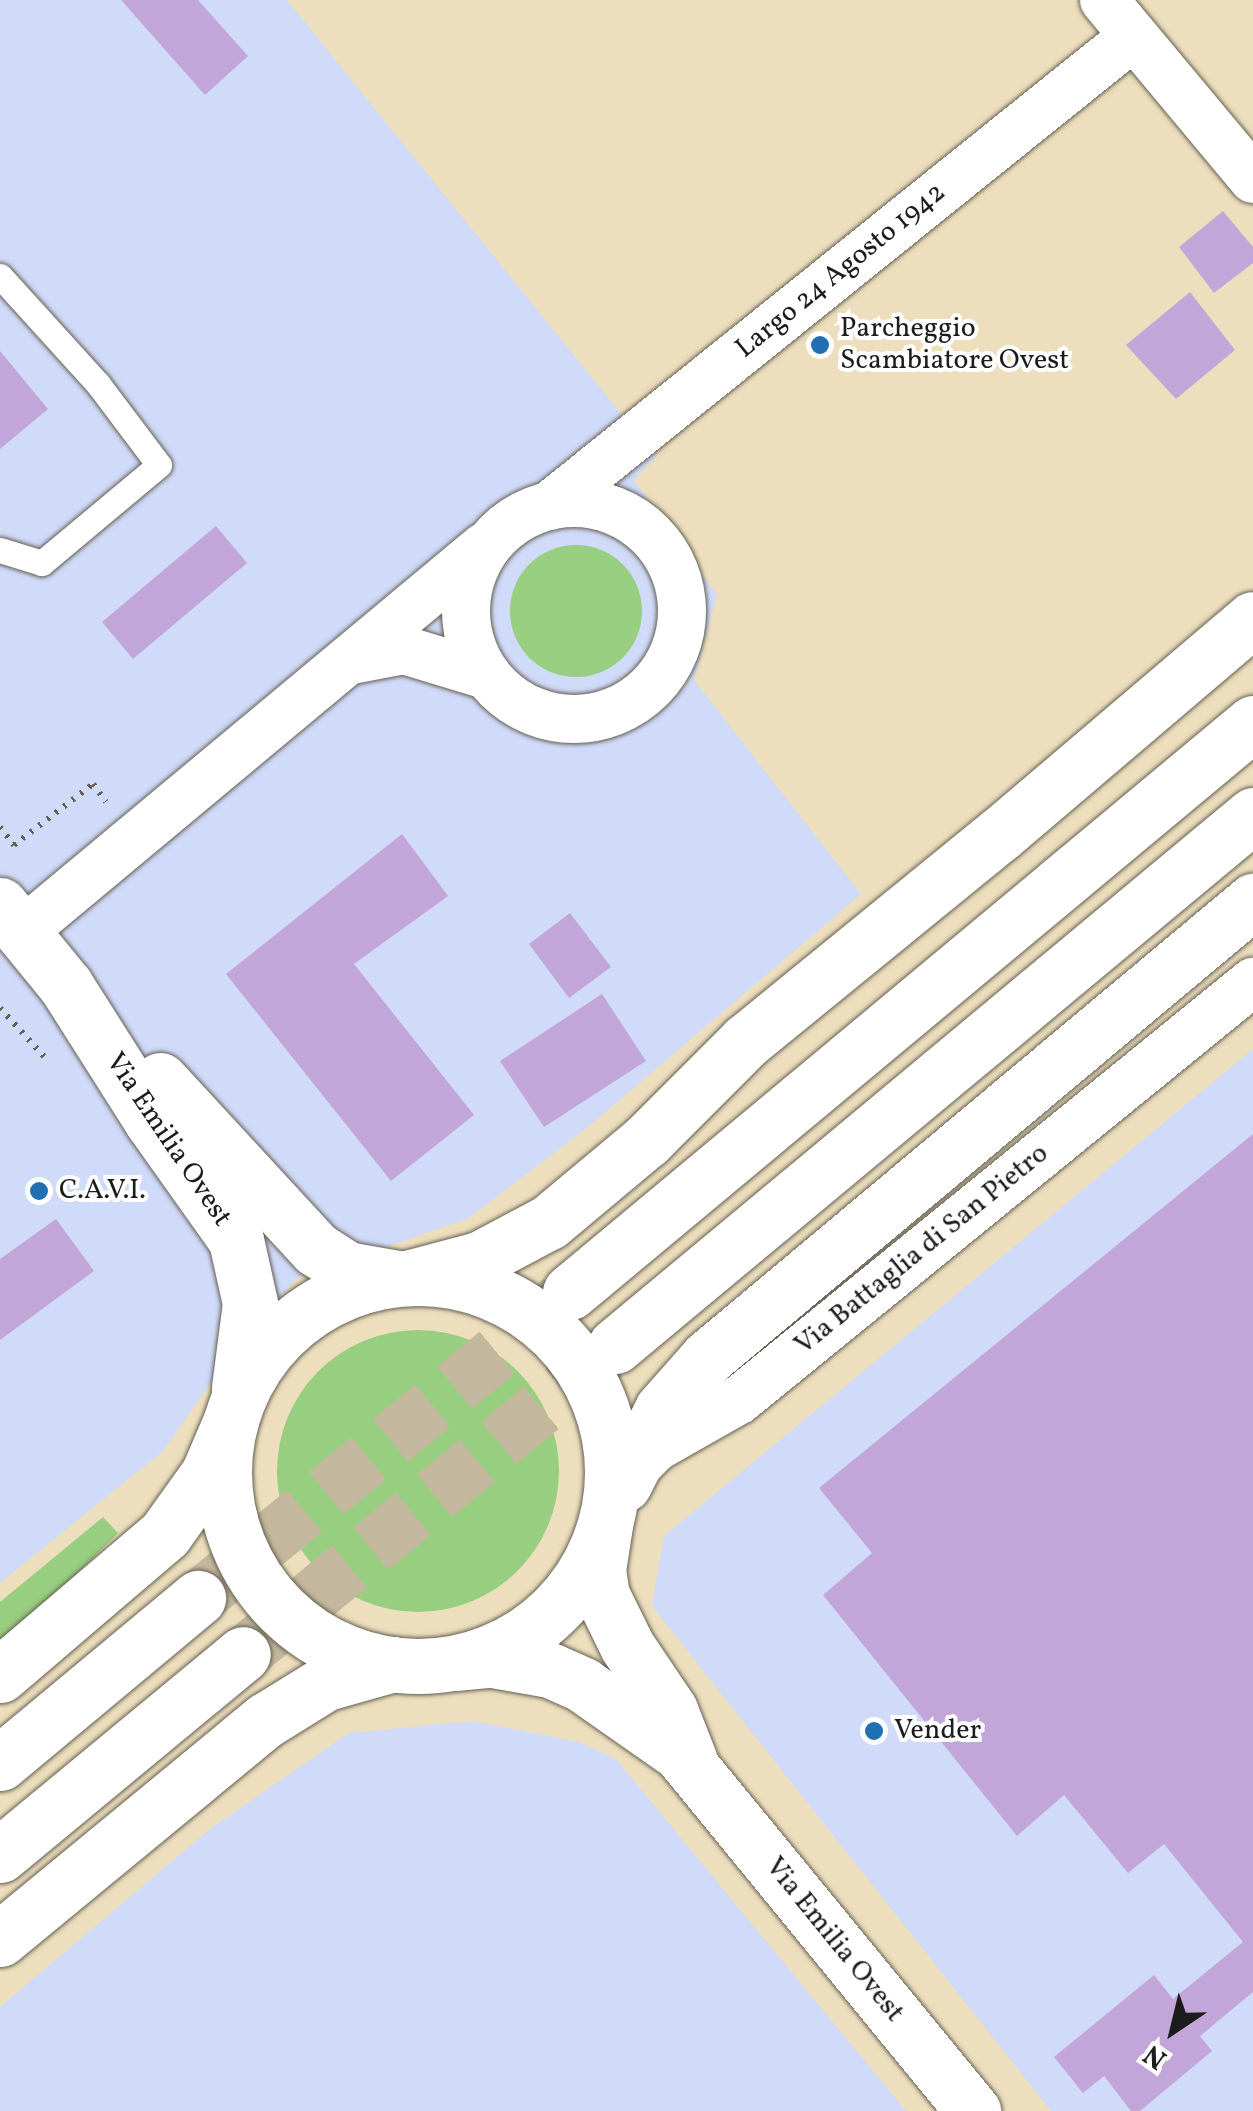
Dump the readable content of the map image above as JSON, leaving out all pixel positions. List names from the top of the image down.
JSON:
{
  "streets": {
    "main road": ["Via Emilia Ovest"],
    "street": ["Largo 24 Agosto 1942", "Via Battaglia di San Pietro"]
  },
  "crossings": [
    ["Largo 24 Agosto 1942", "Via Emilia Ovest"],
    ["Via Emilia Ovest", "Via Battaglia di San Pietro"]
  ],
  "places": ["Parcheggio Scambiatore Ovest", "C.A.V.I.", "Vender"],
  "north": "bottom left"
}
